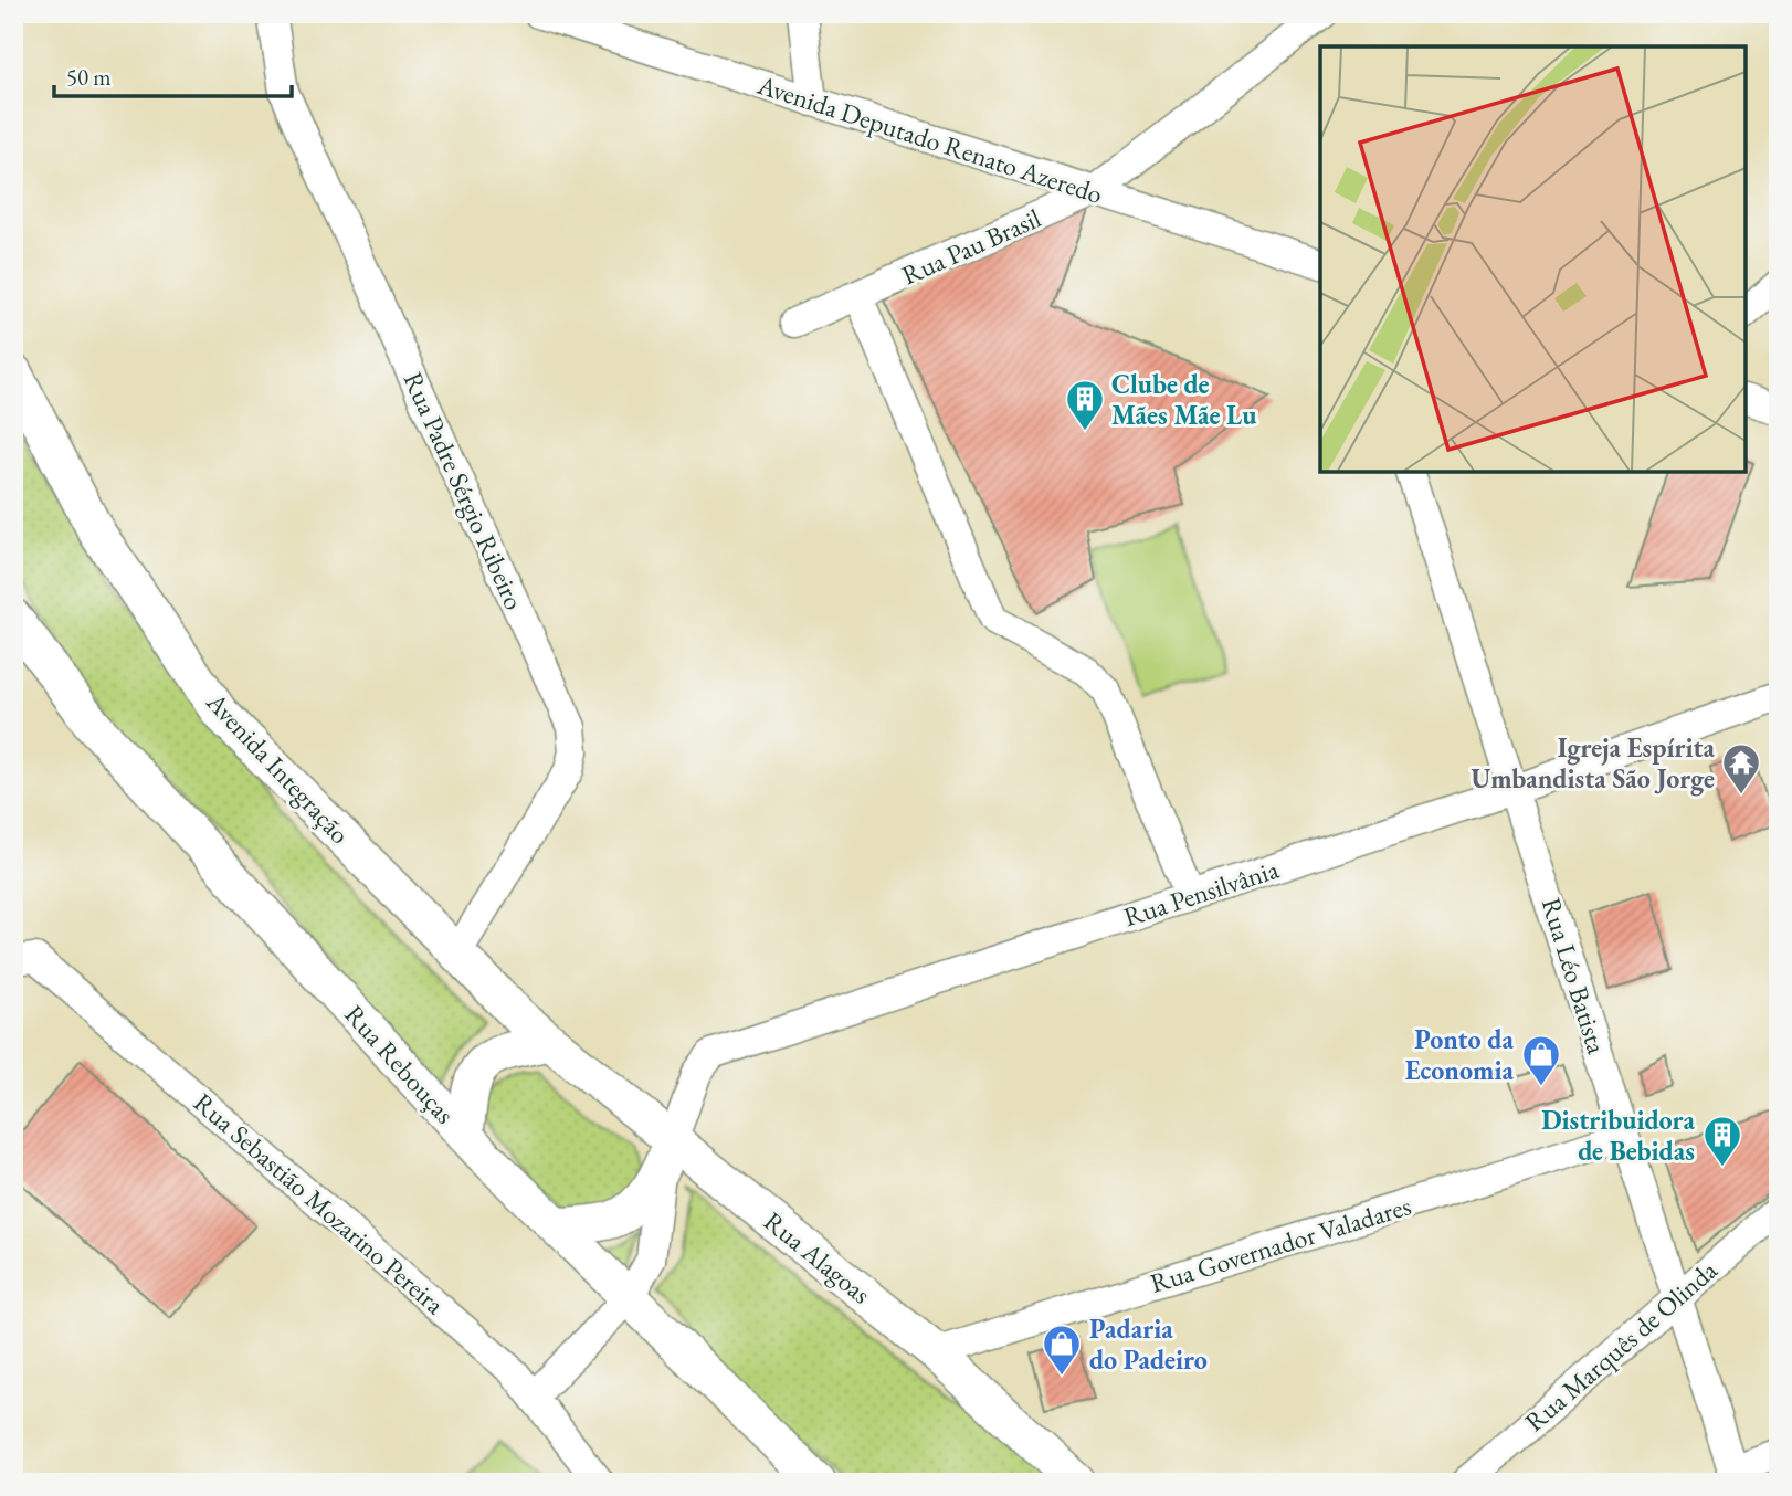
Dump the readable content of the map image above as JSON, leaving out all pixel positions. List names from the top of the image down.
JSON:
{
  "streets": {
    "street": [
      "Avenida Deputado Renato Azeredo",
      "Rua Pau Brasil",
      "Rua Padre Sérgio Ribeiro",
      "Avenida Integração",
      "Rua Pensilvânia",
      "Rua Léo Batista",
      "Rua Rebouças",
      "Rua Sebastião Mozarino Pereira",
      "Rua Governador Valadares",
      "Rua Alagoas",
      "Rua Marquês de Olinda"
    ]
  },
  "crossings": [
    ["Avenida Deputado Renato Azeredo", "Rua Pau Brasil"],
    ["Rua Padre Sérgio Ribeiro", "Avenida Integração"],
    ["Avenida Integração", "Rua Pensilvânia"],
    ["Avenida Integração", "Rua Rebouças"],
    ["Avenida Integração", "Rua Alagoas"],
    ["Rua Pensilvânia", "Rua Léo Batista"],
    ["Rua Pensilvânia", "Rua Rebouças"],
    ["Rua Pensilvânia", "Rua Sebastião Mozarino Pereira"],
    ["Rua Pensilvânia", "Rua Alagoas"],
    ["Rua Léo Batista", "Rua Governador Valadares"],
    ["Rua Léo Batista", "Rua Marquês de Olinda"],
    ["Rua Rebouças", "Rua Alagoas"],
    ["Rua Governador Valadares", "Rua Alagoas"]
  ],
  "places": {
    "building": ["Clube de Mães Mãe Lu", "Distribuidora de Bebidas"],
    "temple": ["Igreja Espírita Umbandista São Jorge"],
    "shop": ["Ponto da Economia", "Padaria do Padeiro"]
  },
  "scale_bar": "50 m"
}
